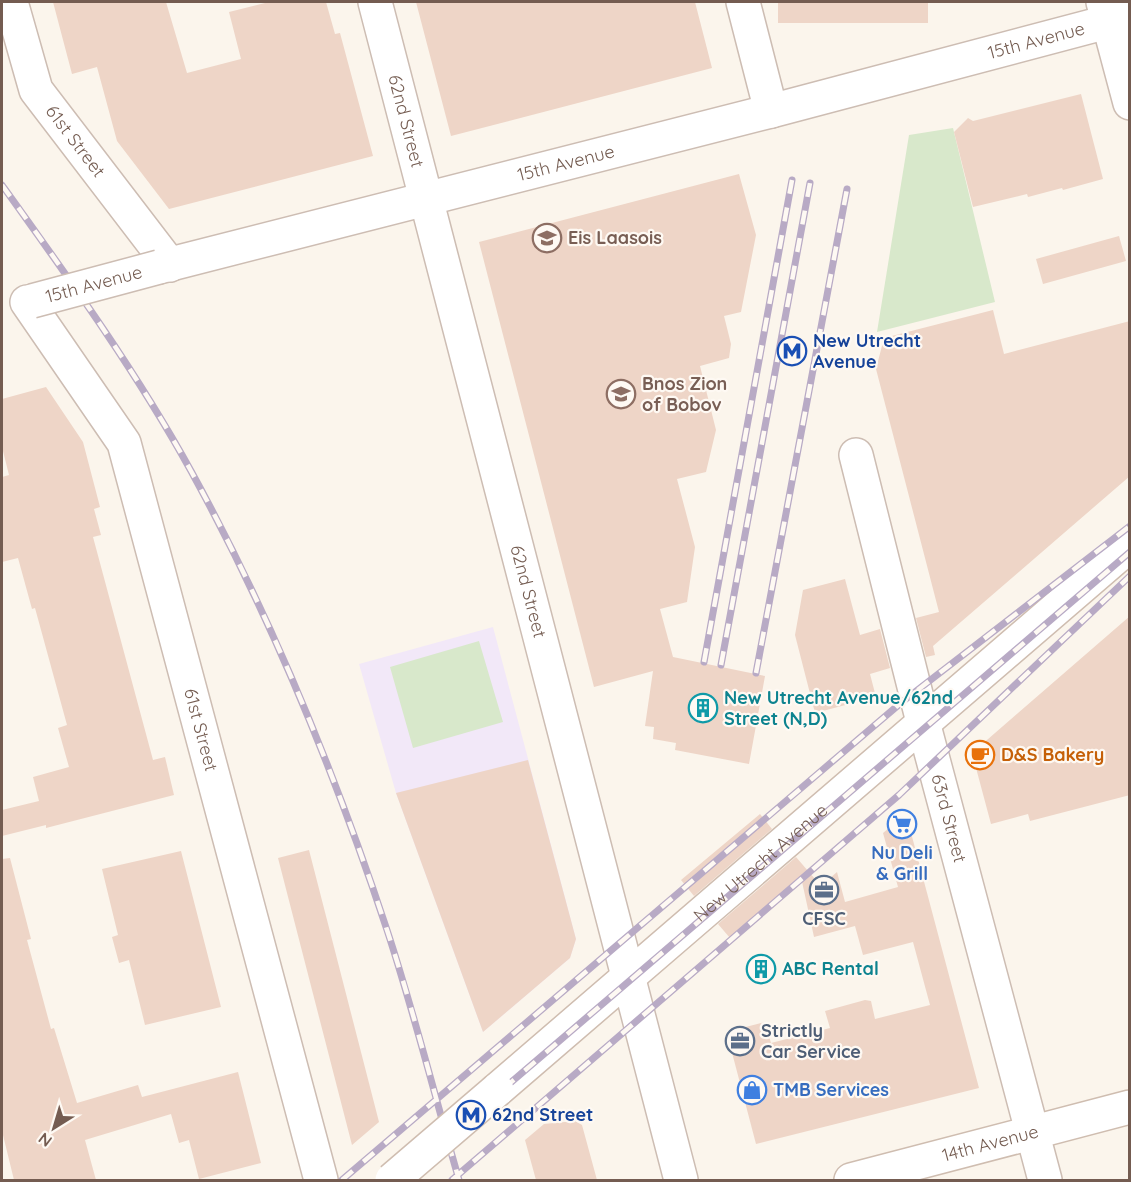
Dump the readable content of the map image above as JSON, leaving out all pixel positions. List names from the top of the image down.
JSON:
{
  "streets": {
    "street": [
      "15th Avenue",
      "62nd Street",
      "61st Street",
      "63rd Street",
      "New Utrecht Avenue",
      "14th Avenue"
    ]
  },
  "crossings": [
    ["15th Avenue", "62nd Street"],
    ["15th Avenue", "61st Street"],
    ["62nd Street", "New Utrecht Avenue"],
    ["63rd Street", "New Utrecht Avenue"],
    ["63rd Street", "14th Avenue"]
  ],
  "places": {
    "school or university": ["Eis Laasois", "Bnos Zion of Bobov"],
    "metro station": ["New Utrecht Avenue", "62nd Street"],
    "building": ["New Utrecht Avenue/62nd Street (N,D)", "ABC Rental"],
    "cafe": ["D&S Bakery"],
    "supermarket": ["Nu Deli & Grill"],
    "office": ["CFSC", "Strictly Car Service"],
    "shop": ["TMB Services"]
  },
  "north": "bottom left"
}
